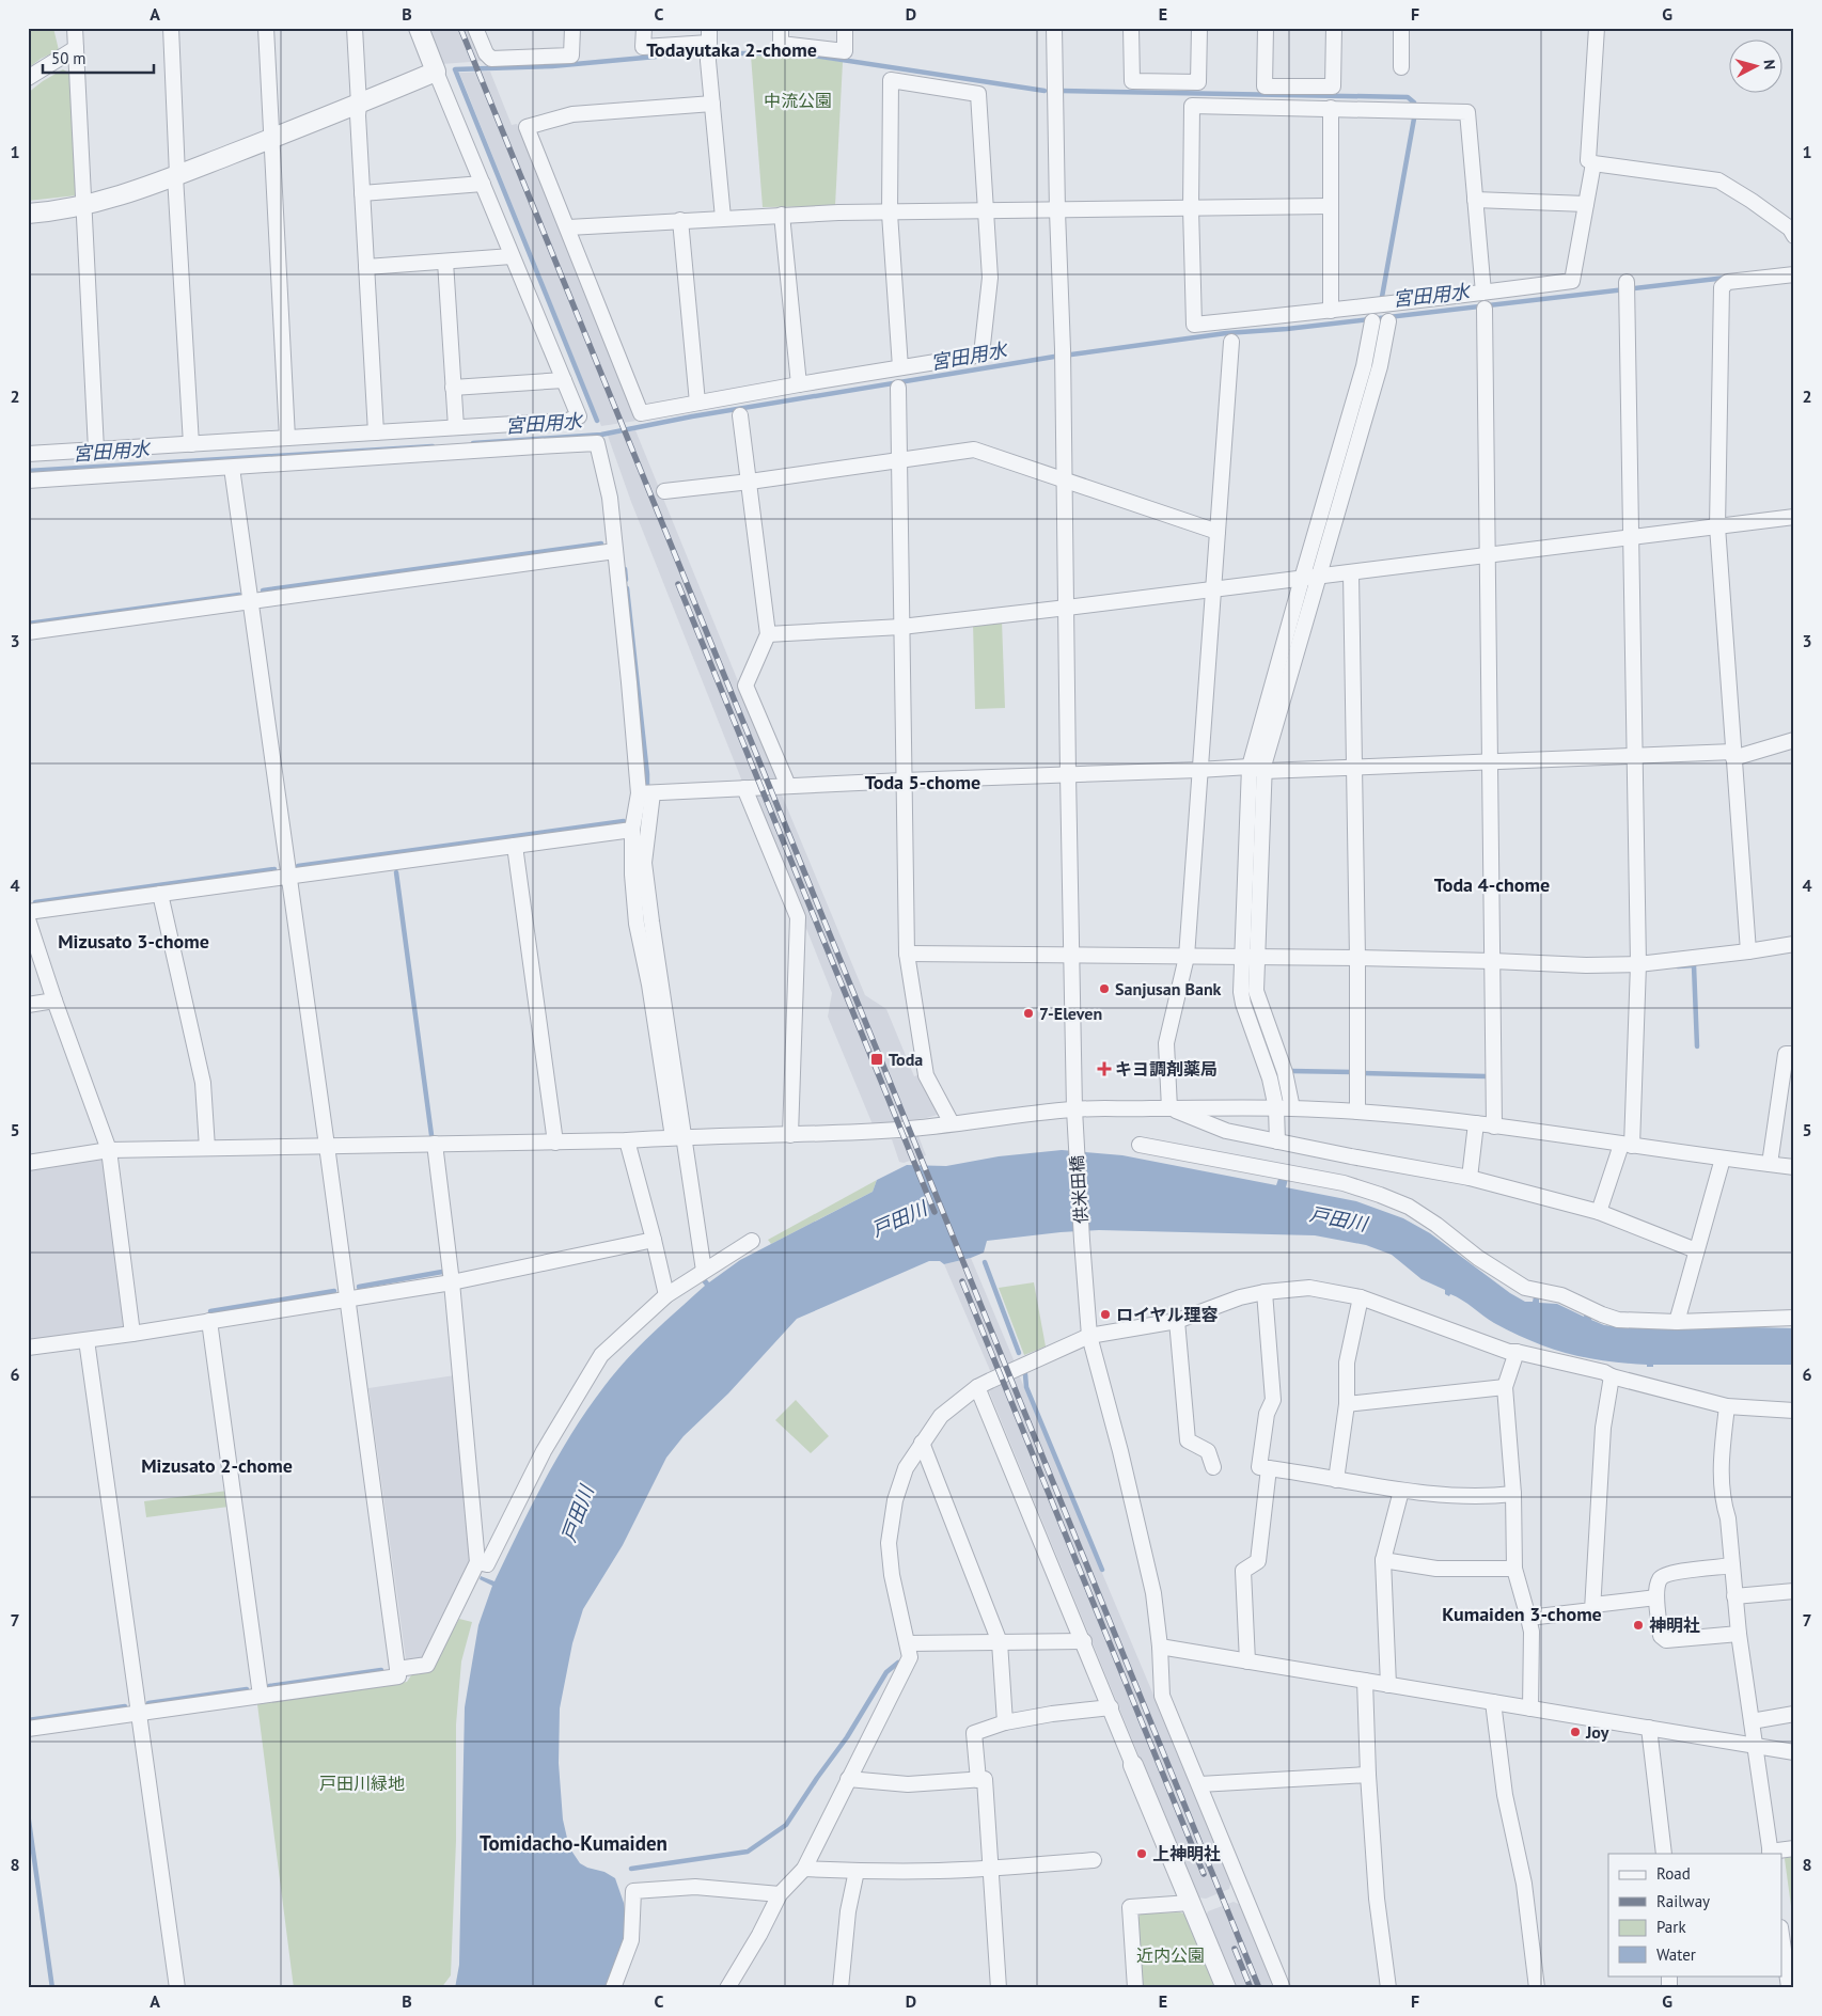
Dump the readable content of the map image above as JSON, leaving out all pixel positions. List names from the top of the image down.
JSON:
{
  "streets": {
    "street": ["供米田橋"]
  },
  "districts": [
    "Todayutaka 2-chome",
    "Toda 5-chome",
    "Toda 4-chome",
    "Mizusato 3-chome",
    "Mizusato 2-chome",
    "Kumaiden 3-chome",
    "Tomidacho-Kumaiden"
  ],
  "water": ["宮田用水", "戸田川"],
  "parks": ["中流公園", "戸田川緑地", "近内公園"],
  "places": {
    "other": [
      "Sanjusan Bank",
      "7-Eleven",
      "ロイヤル理容",
      "神明社",
      "Joy",
      "上神明社"
    ],
    "transit": ["Toda"],
    "health": ["キヨ調剤薬局"]
  },
  "legend": [
    "Road",
    "Railway",
    "Park",
    "Water"
  ],
  "scale_bar": "50 m",
  "north": "right",
  "grid": {
    "columns": [
      "A",
      "B",
      "C",
      "D",
      "E",
      "F",
      "G"
    ],
    "rows": [
      "1",
      "2",
      "3",
      "4",
      "5",
      "6",
      "7",
      "8"
    ]
  }
}
